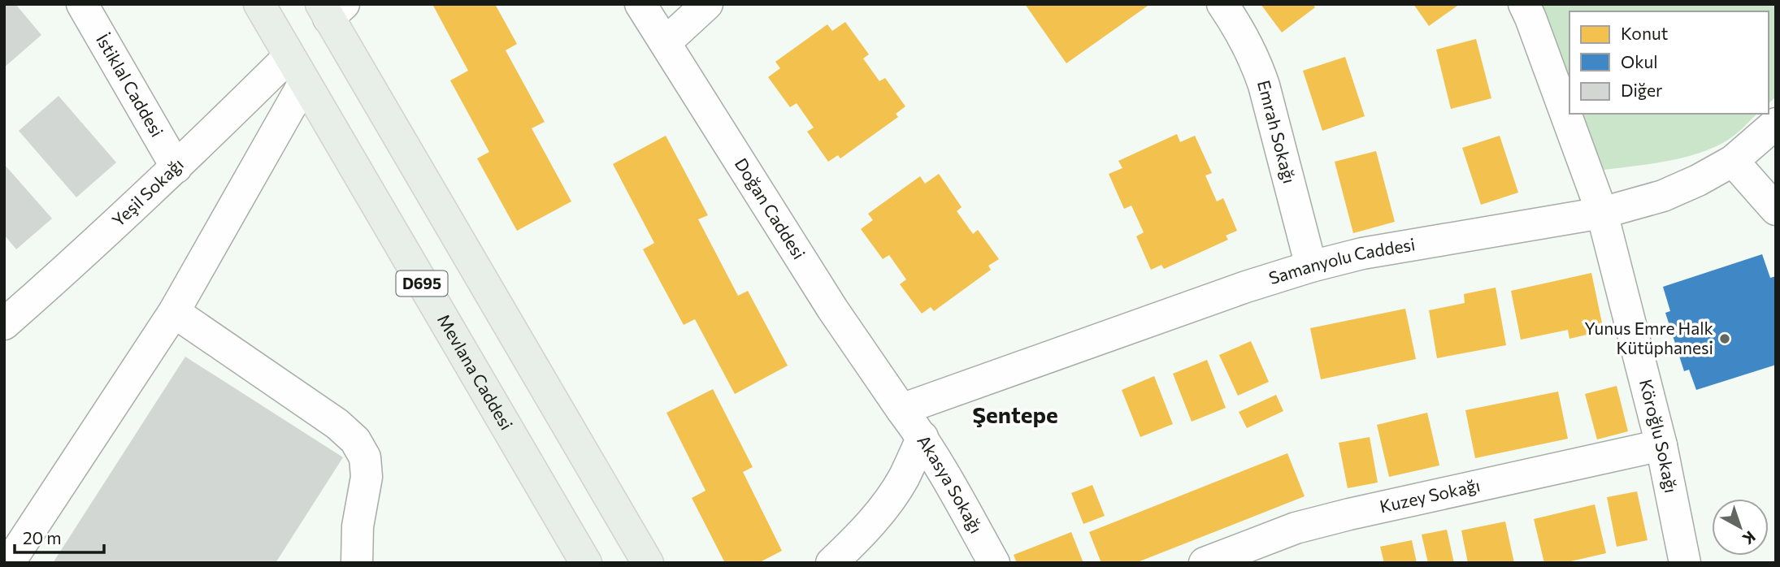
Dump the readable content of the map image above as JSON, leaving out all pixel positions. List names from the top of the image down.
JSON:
{
  "streets": {
    "main road": ["D695", "Mevlana Caddesi"],
    "street": [
      "İstiklal Caddesi",
      "Emrah Sokağı",
      "Yeşil Sokağı",
      "Doğan Caddesi",
      "Samanyolu Caddesi",
      "Köroğlu Sokağı",
      "Akasya Sokağı",
      "Kuzey Sokağı"
    ]
  },
  "crossings": [
    ["İstiklal Caddesi", "Yeşil Sokağı"],
    ["Emrah Sokağı", "Samanyolu Caddesi"],
    ["Yeşil Sokağı", "Mevlana Caddesi"],
    ["Doğan Caddesi", "Samanyolu Caddesi"],
    ["Doğan Caddesi", "Akasya Sokağı"],
    ["Samanyolu Caddesi", "Köroğlu Sokağı"],
    ["Samanyolu Caddesi", "Akasya Sokağı"],
    ["Köroğlu Sokağı", "Kuzey Sokağı"]
  ],
  "districts": ["Şentepe"],
  "places": ["Yunus Emre Halk Kütüphanesi"],
  "legend": ["Konut", "Okul", "Diğer"],
  "scale_bar": "20 m",
  "north": "bottom right"
}
